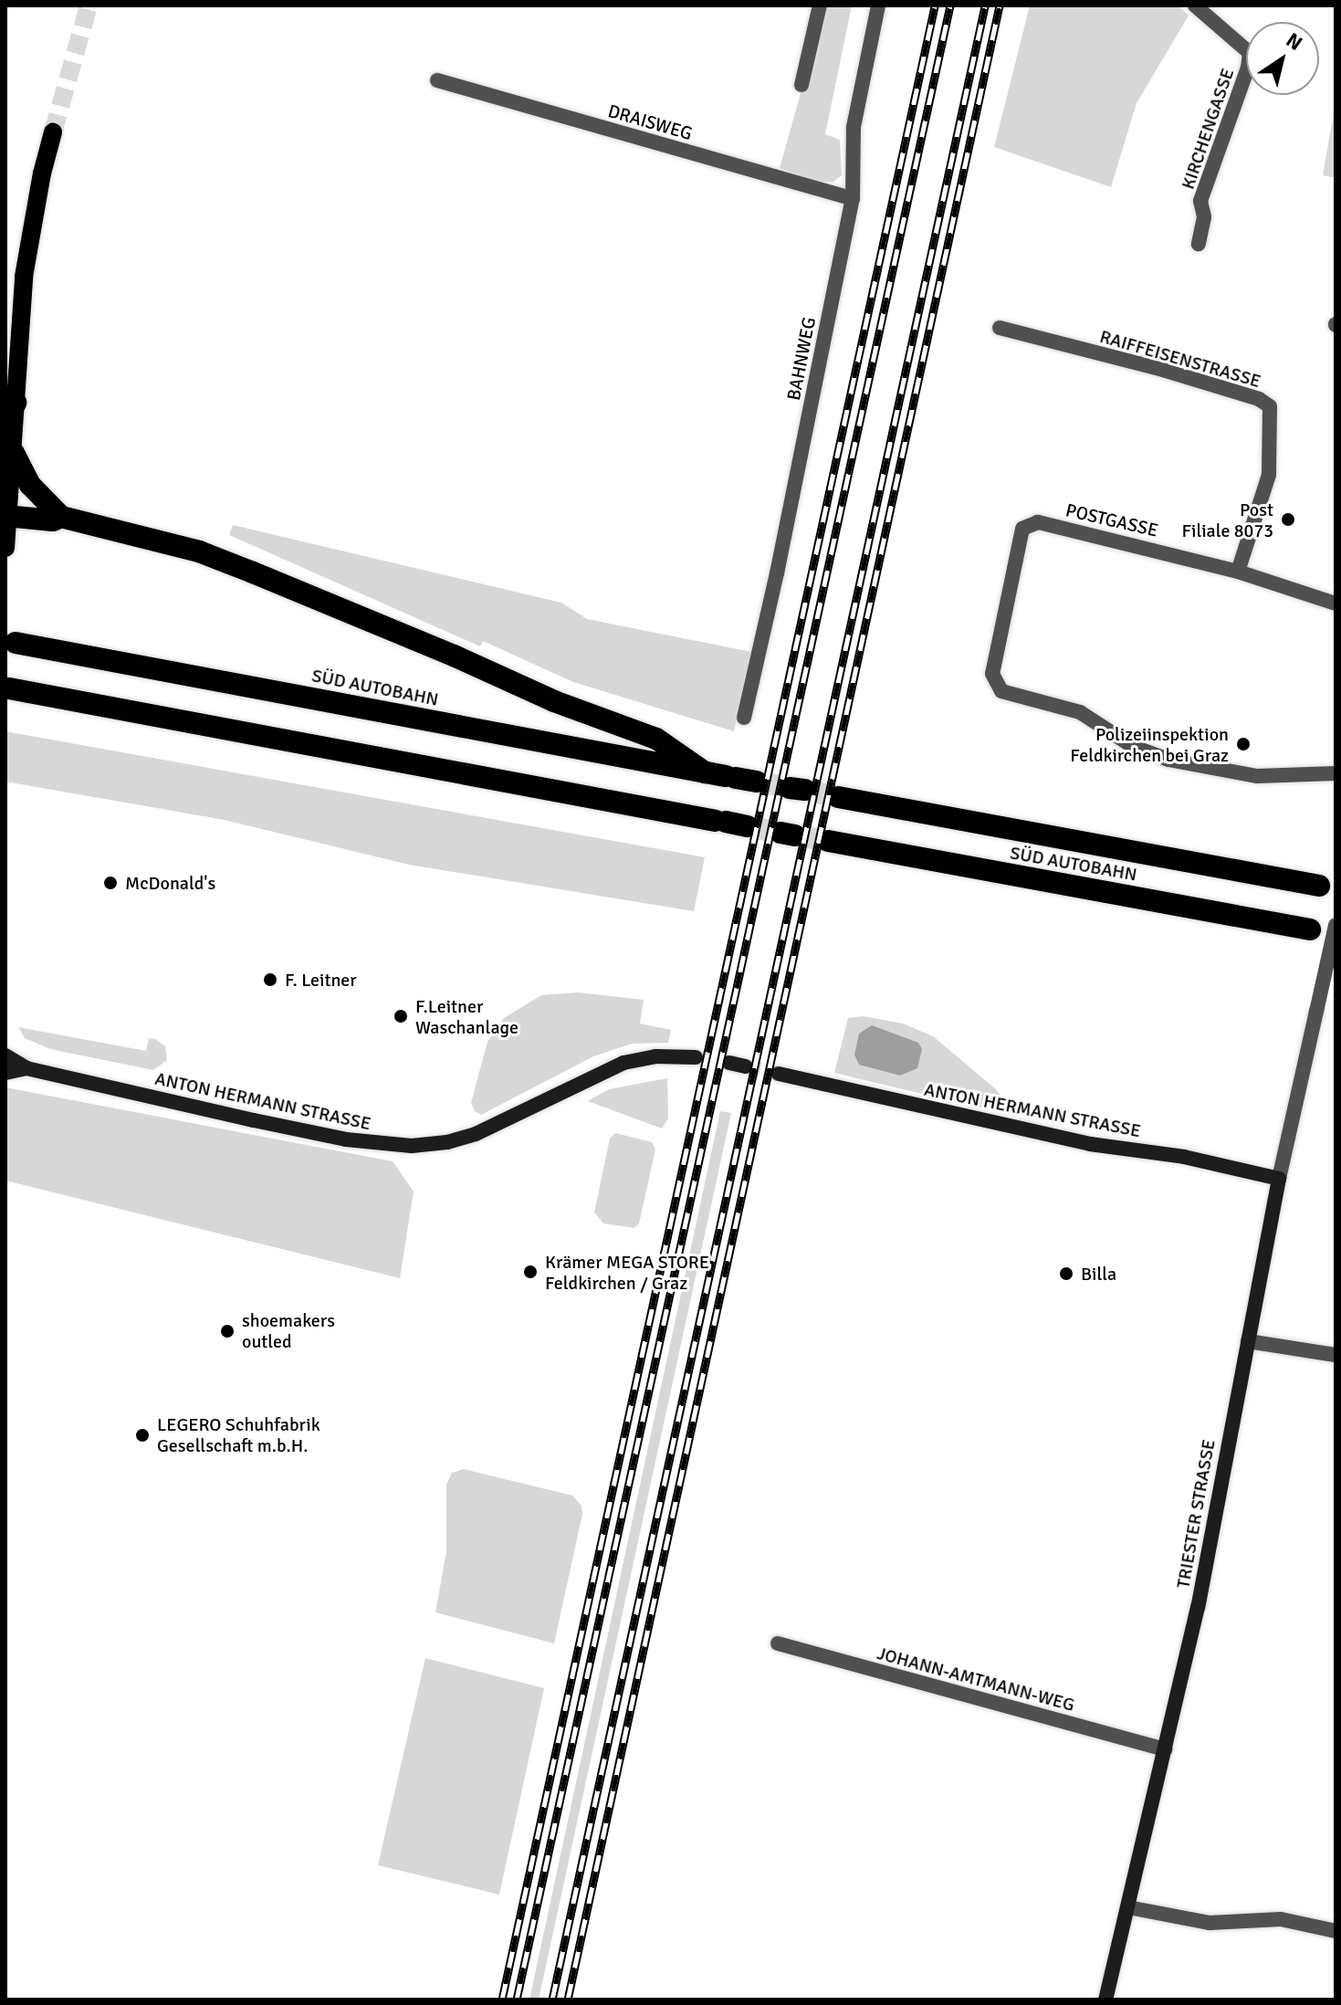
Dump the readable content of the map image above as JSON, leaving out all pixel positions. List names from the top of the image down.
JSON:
{
  "streets": {
    "highway": ["SÜD AUTOBAHN"],
    "main road": ["ANTON HERMANN STRASSE", "TRIESTER STRASSE"],
    "street": [
      "DRAISWEG",
      "KIRCHENGASSE",
      "BAHNWEG",
      "RAIFFEISENSTRASSE",
      "POSTGASSE",
      "JOHANN-AMTMANN-WEG"
    ]
  },
  "crossings": [
    ["DRAISWEG", "BAHNWEG"],
    ["RAIFFEISENSTRASSE", "POSTGASSE"],
    ["ANTON HERMANN STRASSE", "TRIESTER STRASSE"],
    ["TRIESTER STRASSE", "JOHANN-AMTMANN-WEG"]
  ],
  "places": [
    "Post Filiale 8073",
    "Polizeiinspektion Feldkirchen bei Graz",
    "McDonald's",
    "F. Leitner",
    "F.Leitner Waschanlage",
    "Krämer MEGA STORE Feldkirchen / Graz",
    "Billa",
    "shoemakers outled",
    "LEGERO Schuhfabrik Gesellschaft m.b.H."
  ],
  "north": "top right"
}
